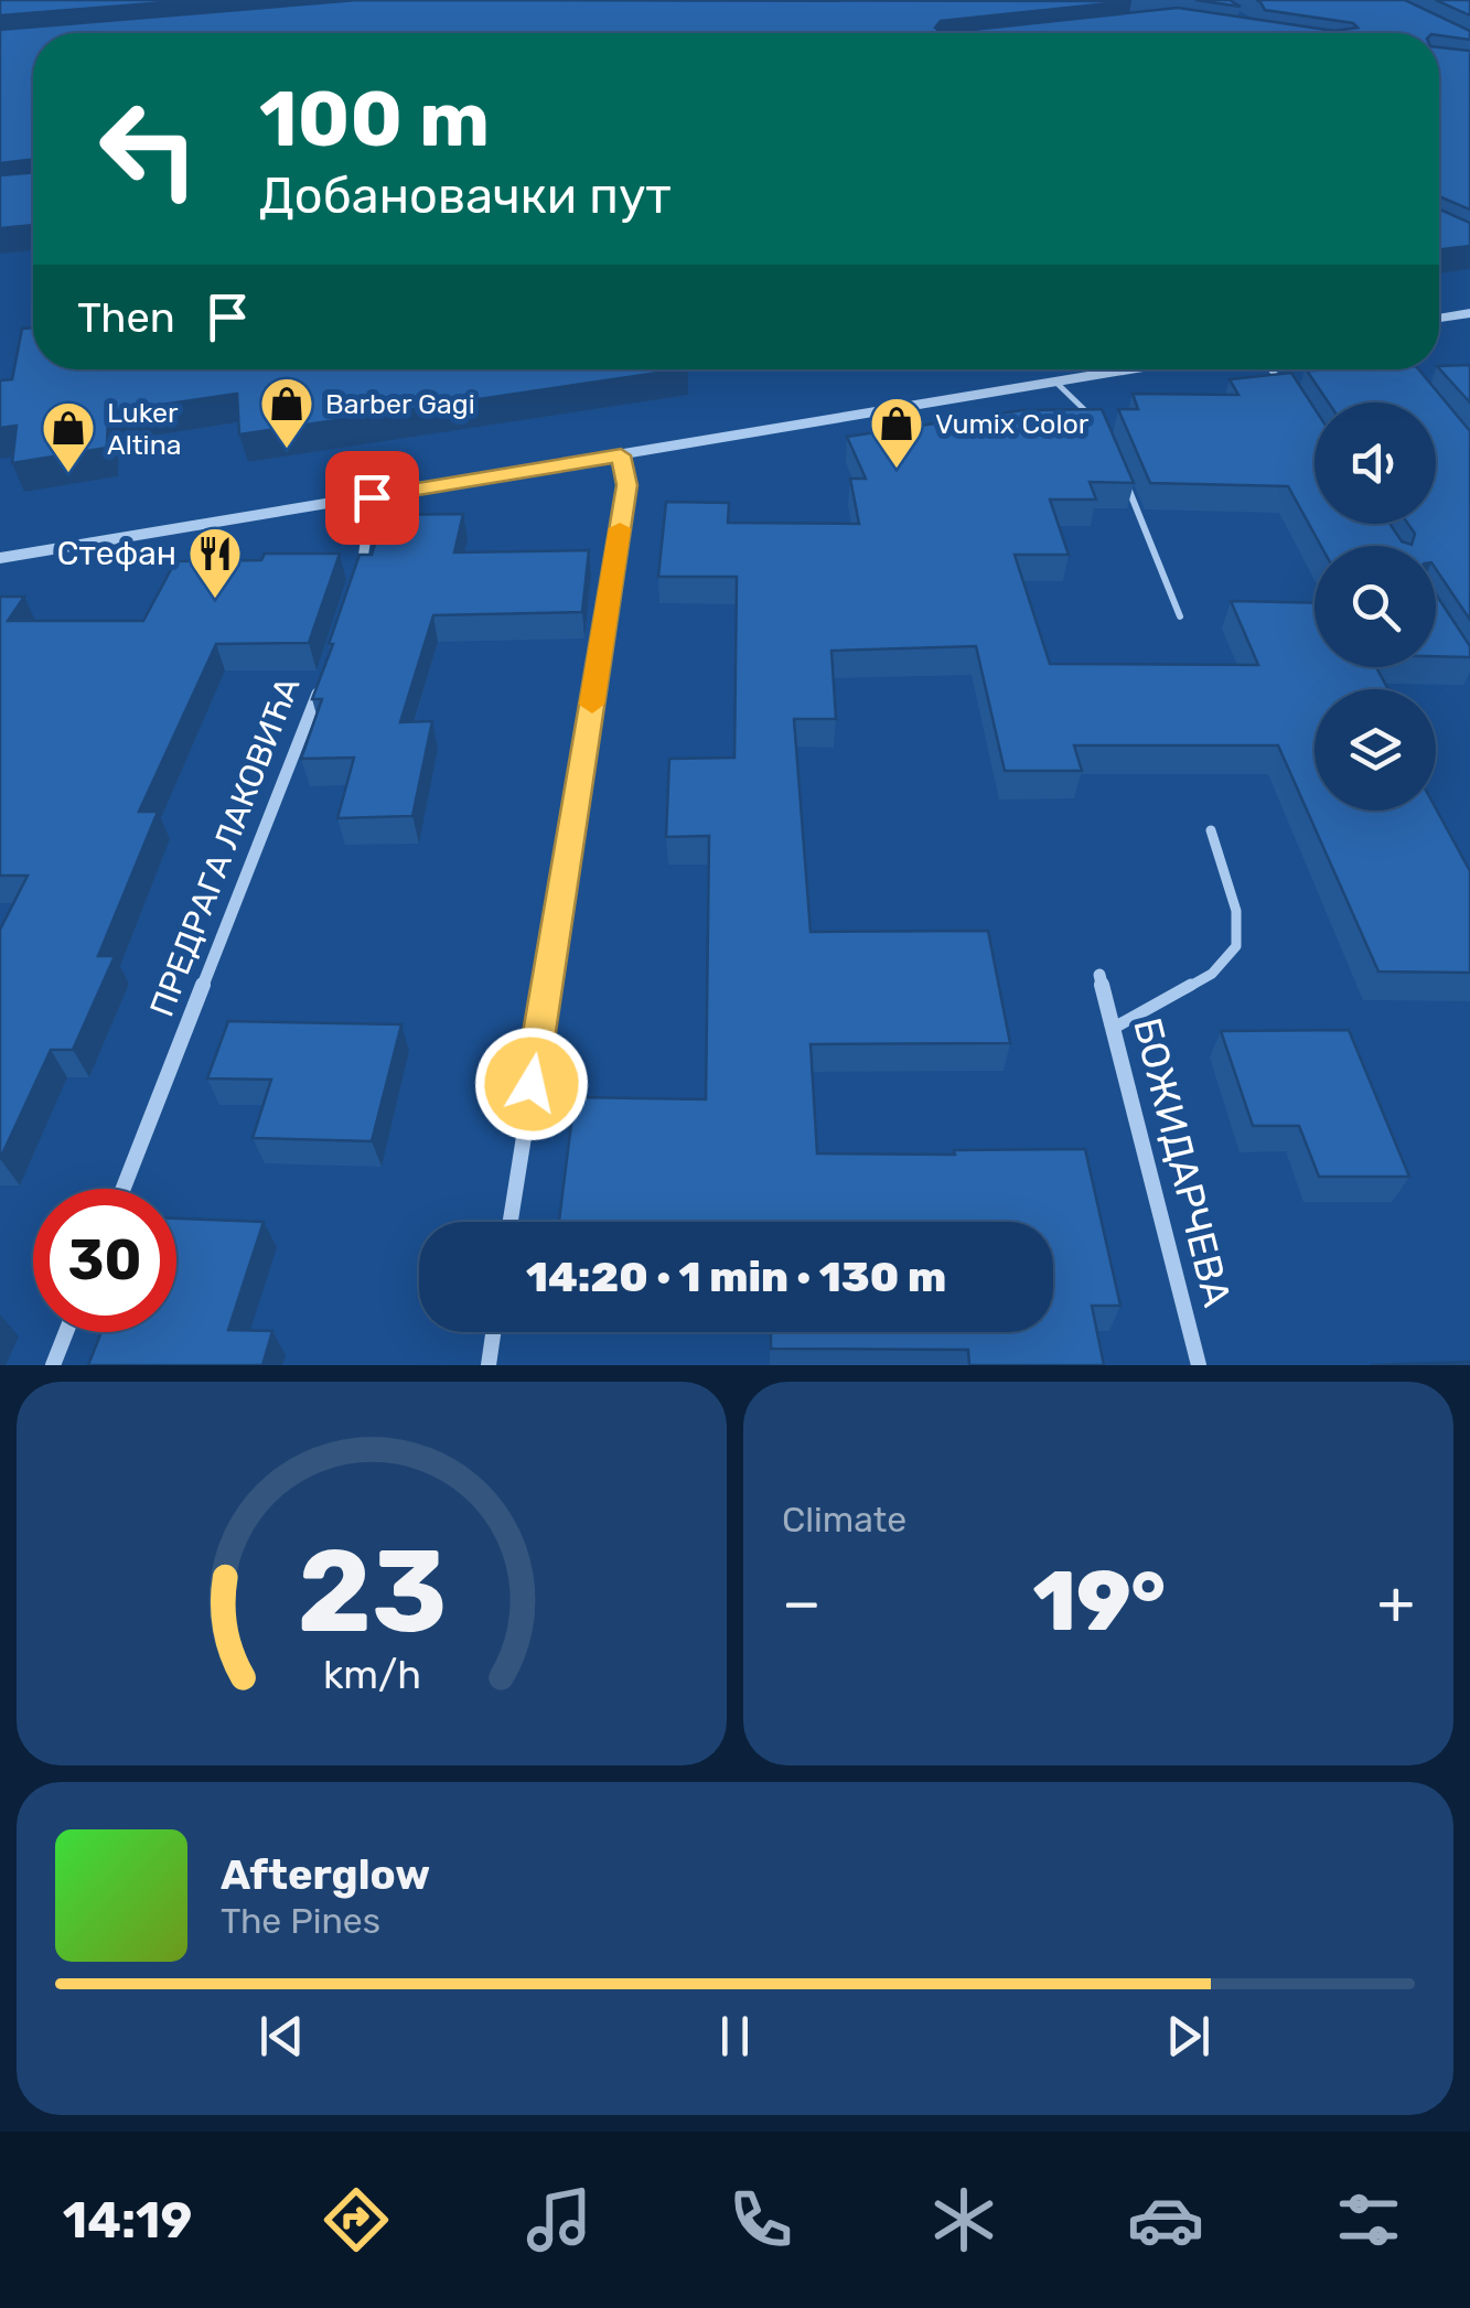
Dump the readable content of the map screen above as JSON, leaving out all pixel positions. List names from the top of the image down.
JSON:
{
  "streets": {
    "street": ["ПРЕДРАГА ЛАКОВИЋА", "БОЖИДАРЧЕВА"]
  },
  "places": {
    "shop": ["Barber Gagi", "Vumix Color", "Luker Altina"],
    "restaurant": ["Стефан"]
  },
  "page": {
    "turn": ["100 m", "Добановачки пут"],
    "then": "Then",
    "limit": "30",
    "trip": "14:20 · 1 min · 130 m",
    "tile": "Climate",
    "heat": ["−", "19°", "+"],
    "song": ["Afterglow", "The Pines"],
    "tabs": "14:19",
    "gauge": ["23", "km/h"]
  }
}
